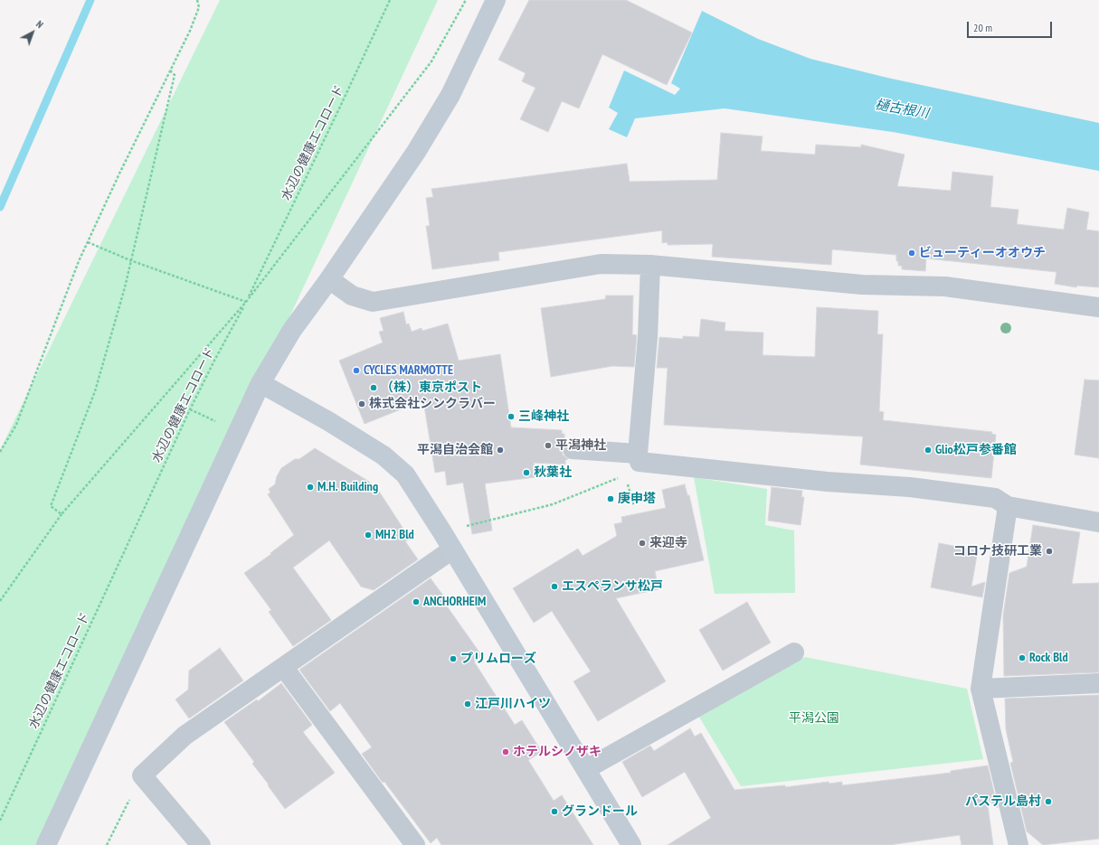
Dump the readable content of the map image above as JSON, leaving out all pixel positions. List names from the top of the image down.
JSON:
{
  "streets": {
    "path": ["水辺の健康エコロード"]
  },
  "water": ["樋古根川"],
  "parks": ["平潟公園"],
  "places": [
    "ビューティーオオウチ",
    "CYCLES MARMOTTE",
    "（株）東京ポスト",
    "株式会社シンクラバー",
    "三峰神社",
    "平潟神社",
    "平潟自治会館",
    "Glio松戸参番館",
    "秋葉社",
    "M.H. Building",
    "庚申塔",
    "MH2 Bld",
    "来迎寺",
    "コロナ技研工業",
    "エスペランサ松戸",
    "ANCHORHEIM",
    "Rock Bld",
    "プリムローズ",
    "江戸川ハイツ",
    "ホテルシノザキ",
    "パステル島村",
    "グランドール"
  ],
  "scale_bar": "20 m",
  "north": "top right"
}
